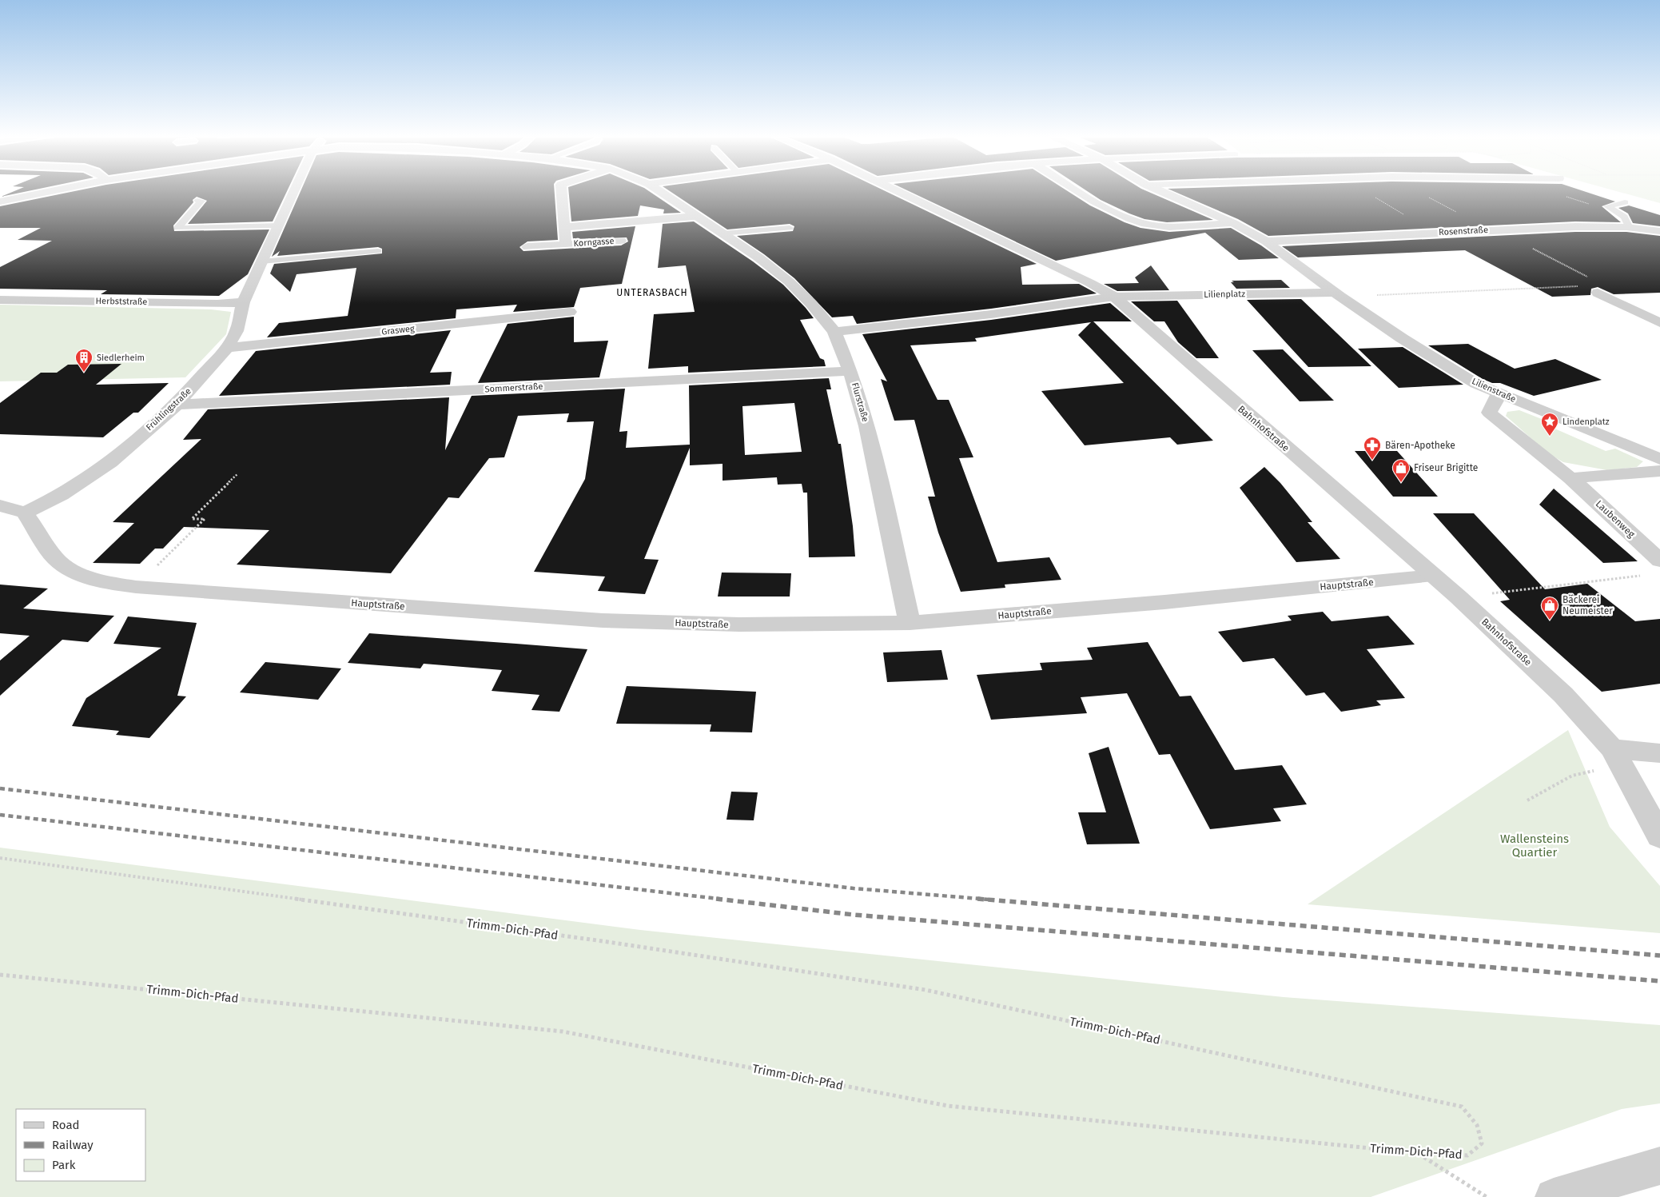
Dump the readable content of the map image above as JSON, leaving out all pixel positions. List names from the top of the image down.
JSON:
{
  "streets": {
    "street": [
      "Rosenstraße",
      "Korngasse",
      "Lilienplatz",
      "Herbststraße",
      "Grasweg",
      "Sommerstraße",
      "Lilienstraße",
      "Flurstraße",
      "Frühlingstraße",
      "Bahnhofstraße",
      "Laubenweg",
      "Hauptstraße"
    ],
    "path": ["Trimm-Dich-Pfad"]
  },
  "crossings": [
    ["Korngasse", "Flurstraße"],
    ["Lilienplatz", "Lilienstraße"],
    ["Lilienplatz", "Flurstraße"],
    ["Lilienplatz", "Bahnhofstraße"],
    ["Herbststraße", "Frühlingstraße"],
    ["Grasweg", "Frühlingstraße"],
    ["Sommerstraße", "Flurstraße"],
    ["Sommerstraße", "Frühlingstraße"],
    ["Flurstraße", "Hauptstraße"],
    ["Frühlingstraße", "Hauptstraße"],
    ["Bahnhofstraße", "Hauptstraße"]
  ],
  "districts": ["UNTERASBACH"],
  "parks": ["Wallensteins Quartier"],
  "places": {
    "building": ["Siedlerheim"],
    "place": ["Lindenplatz"],
    "pharmacy": ["Bären-Apotheke"],
    "shop": ["Friseur Brigitte", "Bäckerei Neumeister"]
  },
  "legend": ["Road", "Railway", "Park"]
}
